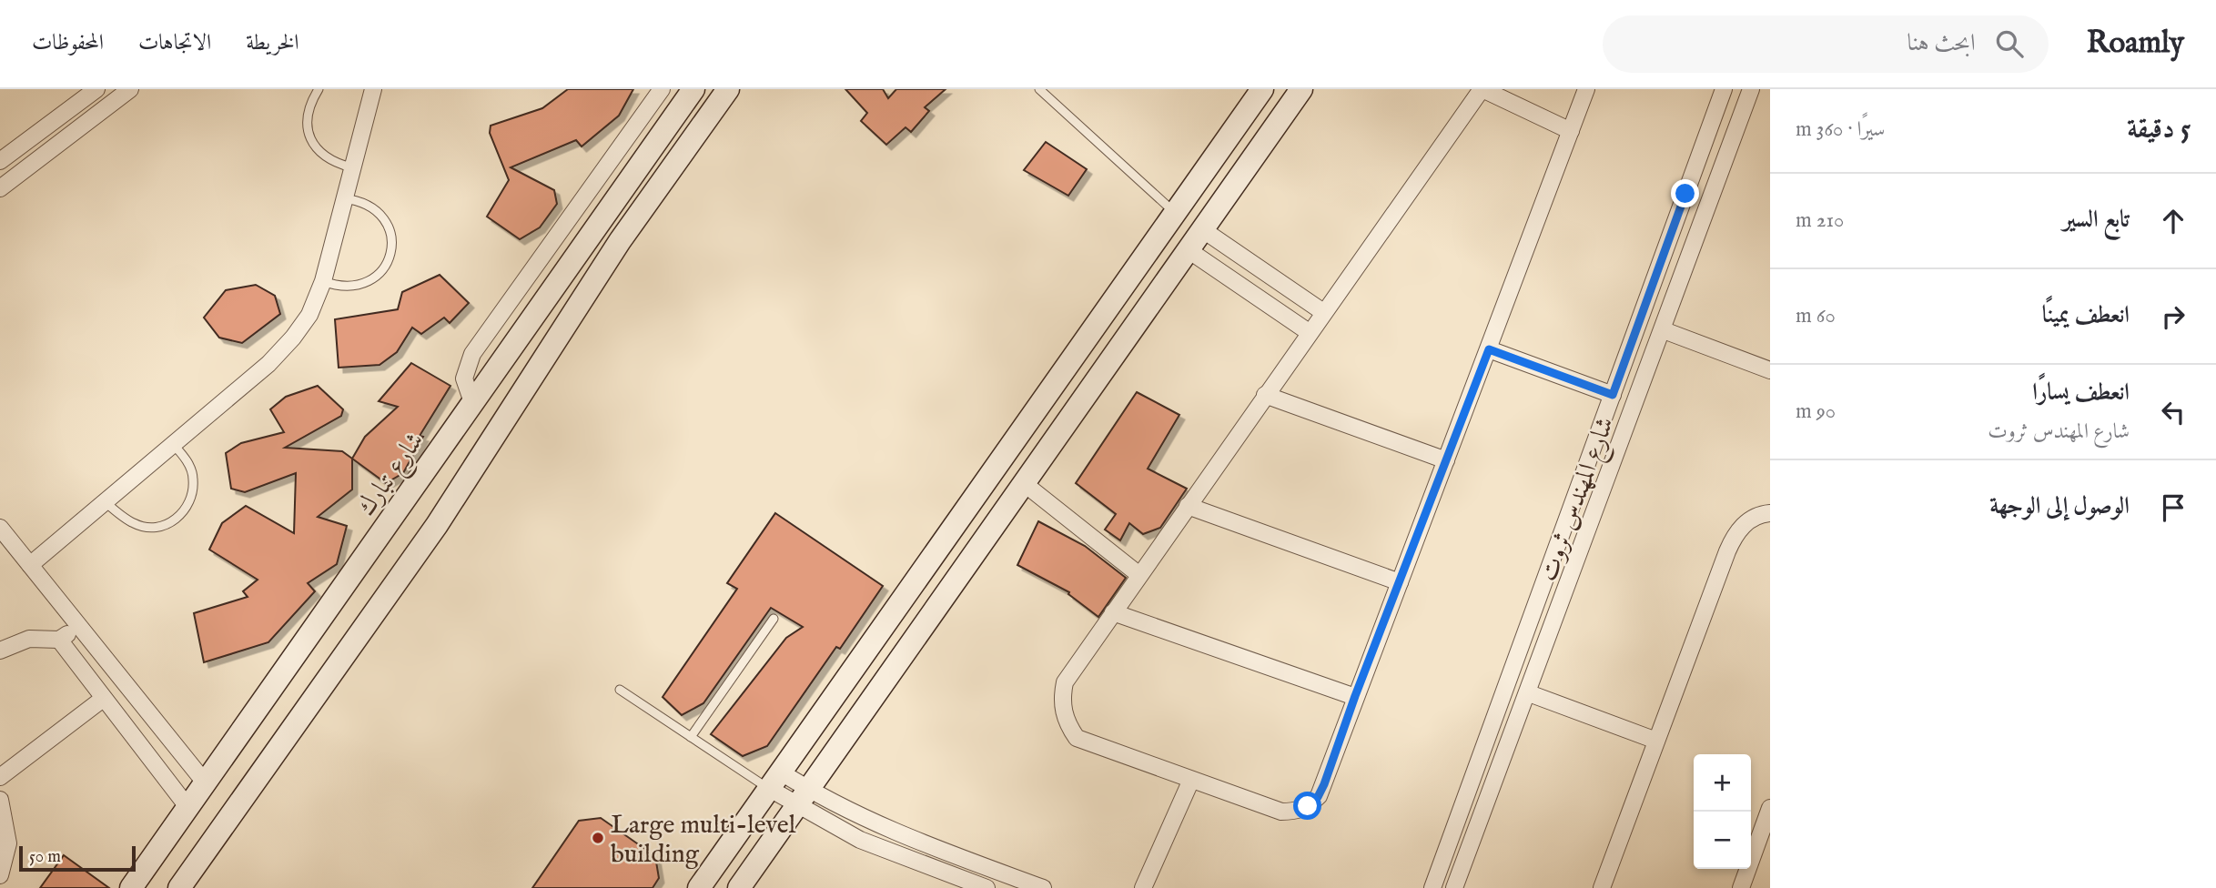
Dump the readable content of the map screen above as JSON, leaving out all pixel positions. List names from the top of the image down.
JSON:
{
  "streets": {
    "street": ["شارع تبارك", "شارع المهندس ثروت"]
  },
  "places": ["Large multi-level building"],
  "scale_bar": "50 m",
  "page": {
    "header": "Roamly",
    "search": "ابحث هنا",
    "nav": ["الخريطة", "الاتجاهات", "المحفوظات"],
    "heading": ["5 دقيقة", "سيرًا · 360 m"],
    "list": [
      ["تابع السير", "210 m"],
      ["انعطف يمينًا", "60 m"],
      ["انعطف يسارًا", "شارع المهندس ثروت", "90 m"],
      "الوصول إلى الوجهة"
    ],
    "map_buttons": ["+", "−"],
    "scale": "50 m"
  }
}
